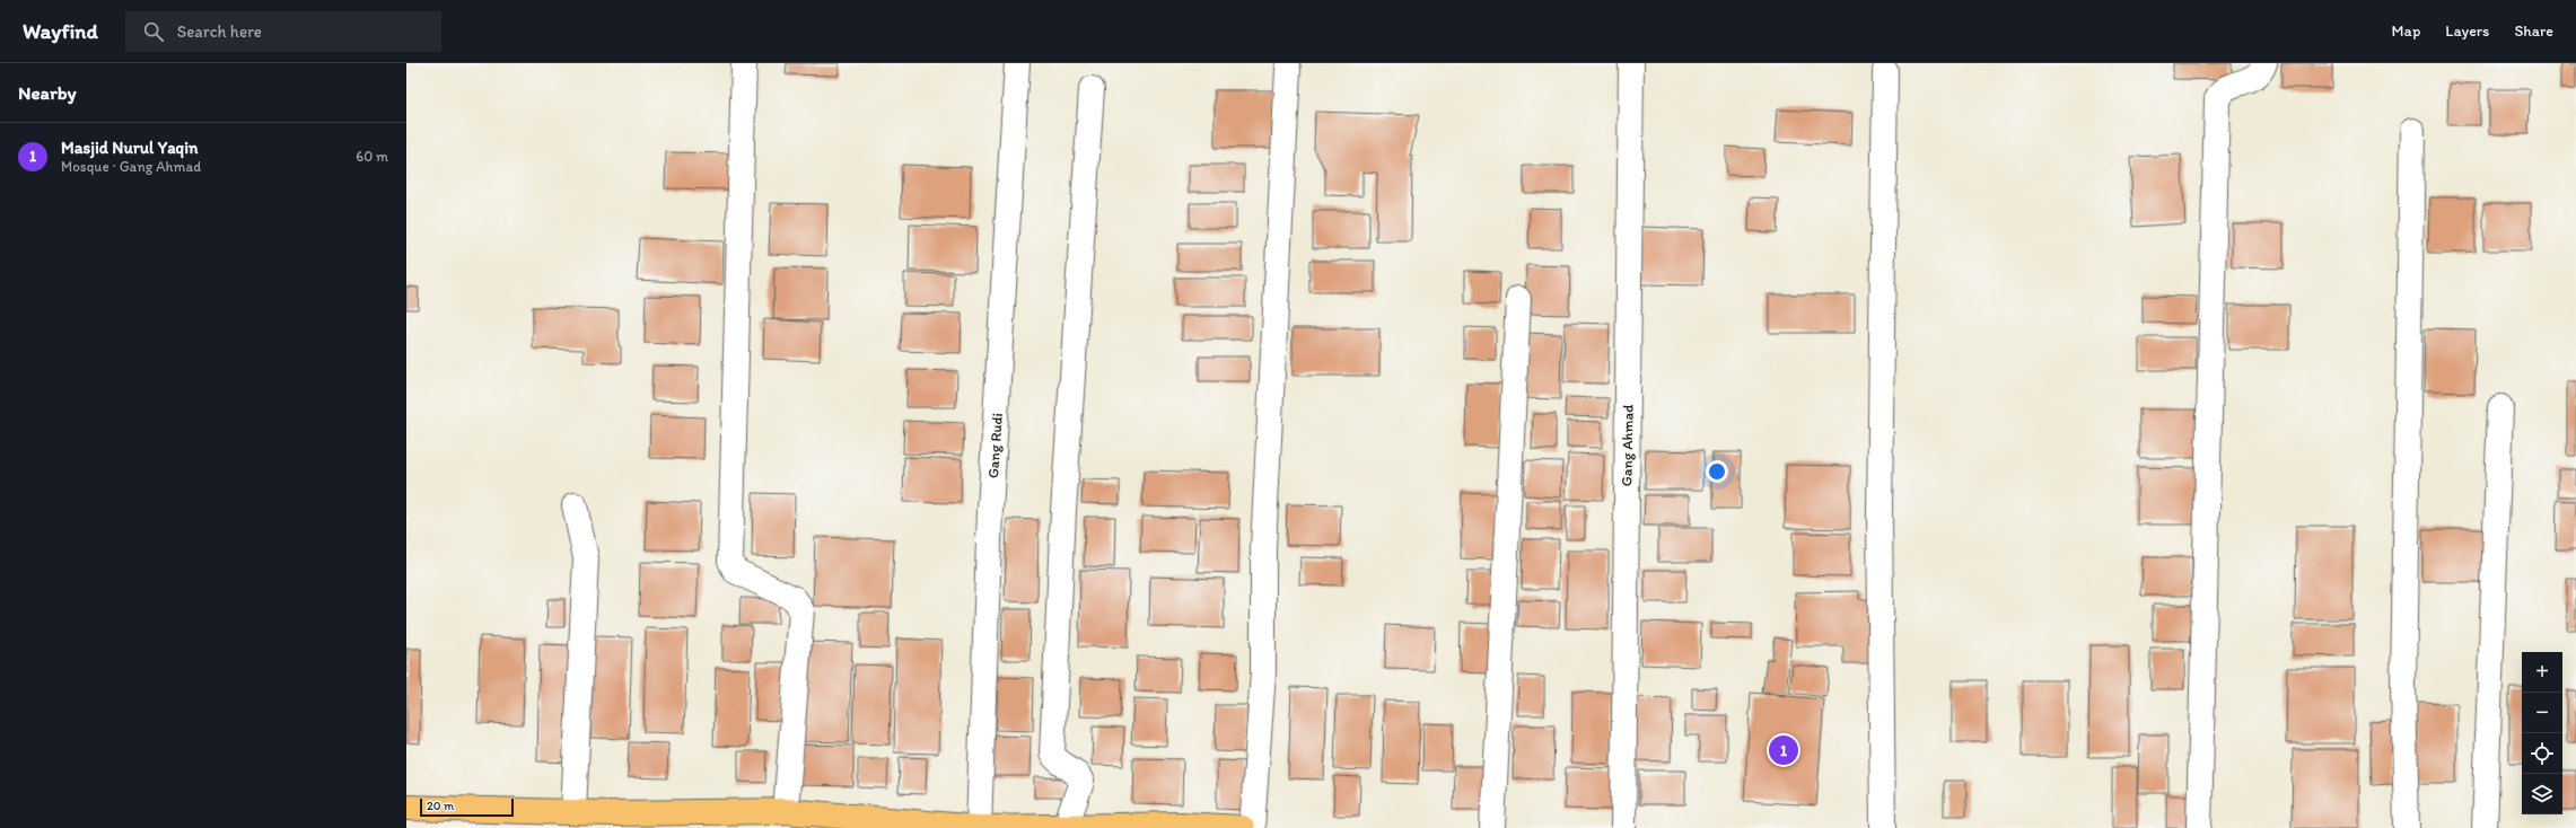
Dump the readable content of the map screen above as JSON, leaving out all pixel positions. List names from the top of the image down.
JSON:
{
  "streets": {
    "street": ["Gang Rudi", "Gang Ahmad"]
  },
  "scale_bar": "20 m",
  "page": {
    "header": "Wayfind",
    "search": "Search here",
    "nav": ["Map", "Layers", "Share"],
    "heading": "Nearby",
    "list": [
      {
        "mark": "1",
        "name": "Masjid Nurul Yaqin",
        "note": "Mosque · Gang Ahmad",
        "value": "60 m"
      }
    ],
    "map_buttons": ["+", "−"],
    "pins": "1",
    "scale": "20 m"
  }
}
